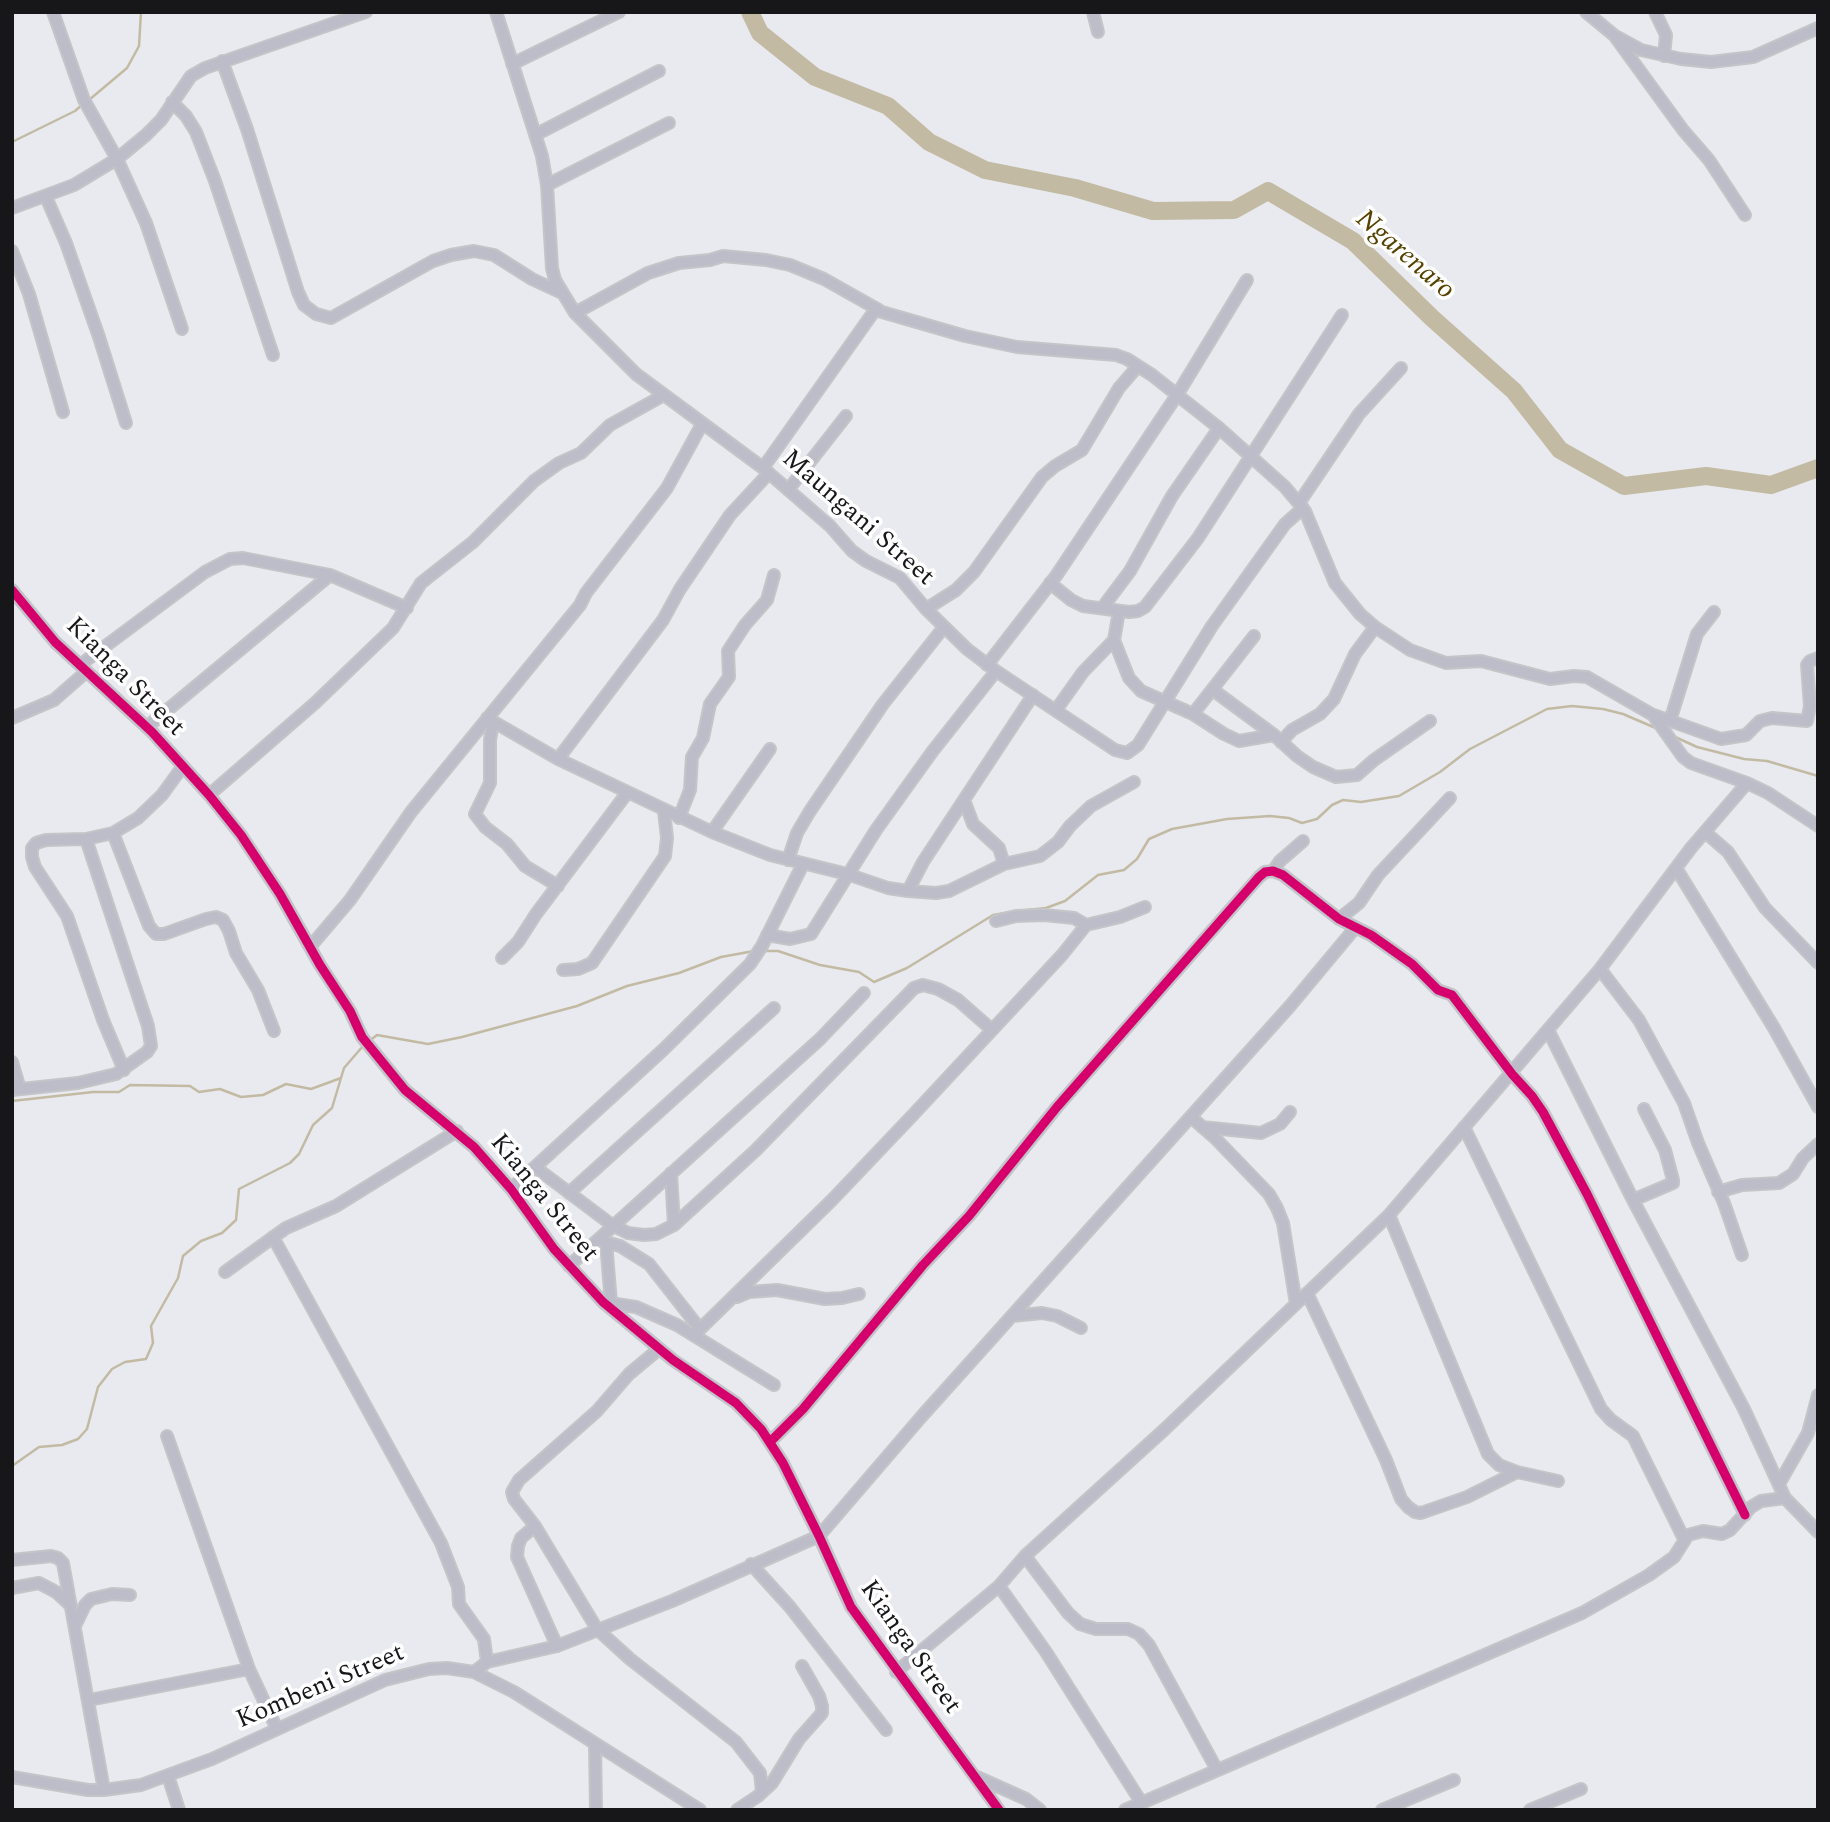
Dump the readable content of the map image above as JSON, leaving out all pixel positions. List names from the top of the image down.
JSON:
{
  "streets": {
    "street": ["Maungani Street", "Kianga Street", "Kombeni Street"]
  },
  "water": ["Ngarenaro"]
}
